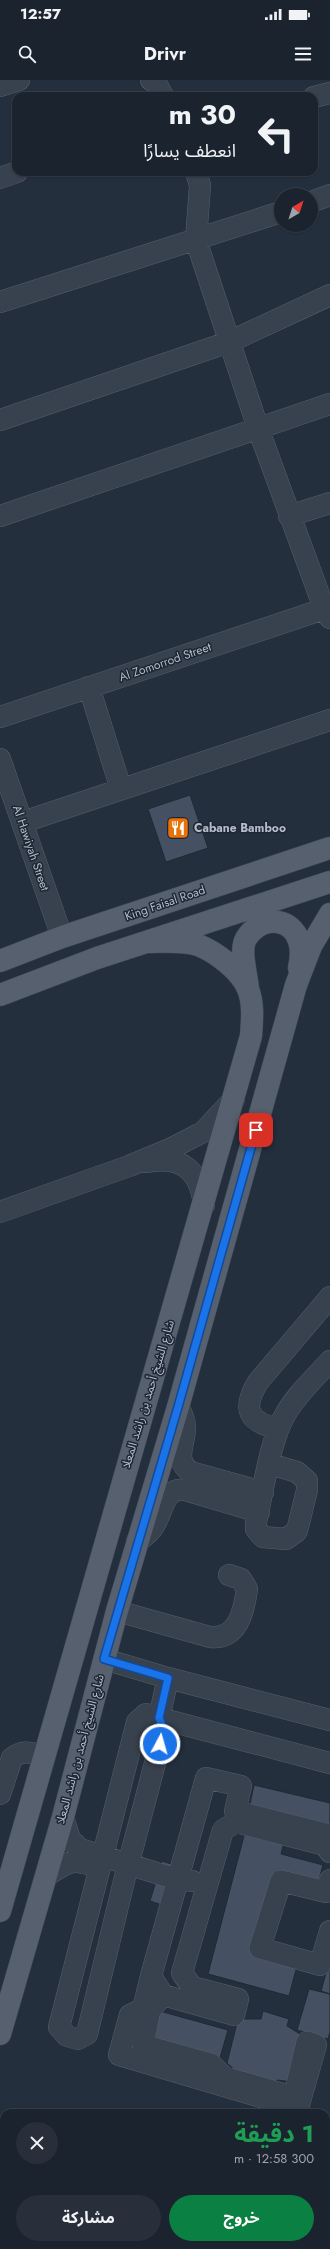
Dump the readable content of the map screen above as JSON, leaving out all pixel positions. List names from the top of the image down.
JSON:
{
  "streets": {
    "main road": ["King Faisal Road", "شارع الشيخ أحمد بن راشد المعلا"],
    "street": ["Al Zomorrod Street", "Al Hawiyah Street"]
  },
  "crossings": [
    ["Al Hawiyah Street", "King Faisal Road"]
  ],
  "places": {
    "restaurant": ["Cabane Bamboo"]
  },
  "north": "top right",
  "page": {
    "status": "12:57",
    "header": "Drivr",
    "turn": ["30 m", "انعطف يسارًا"],
    "heading": ["1 دقيقة", "300 m · 12:58"],
    "buttons": ["خروج", "مشاركة"]
  }
}
